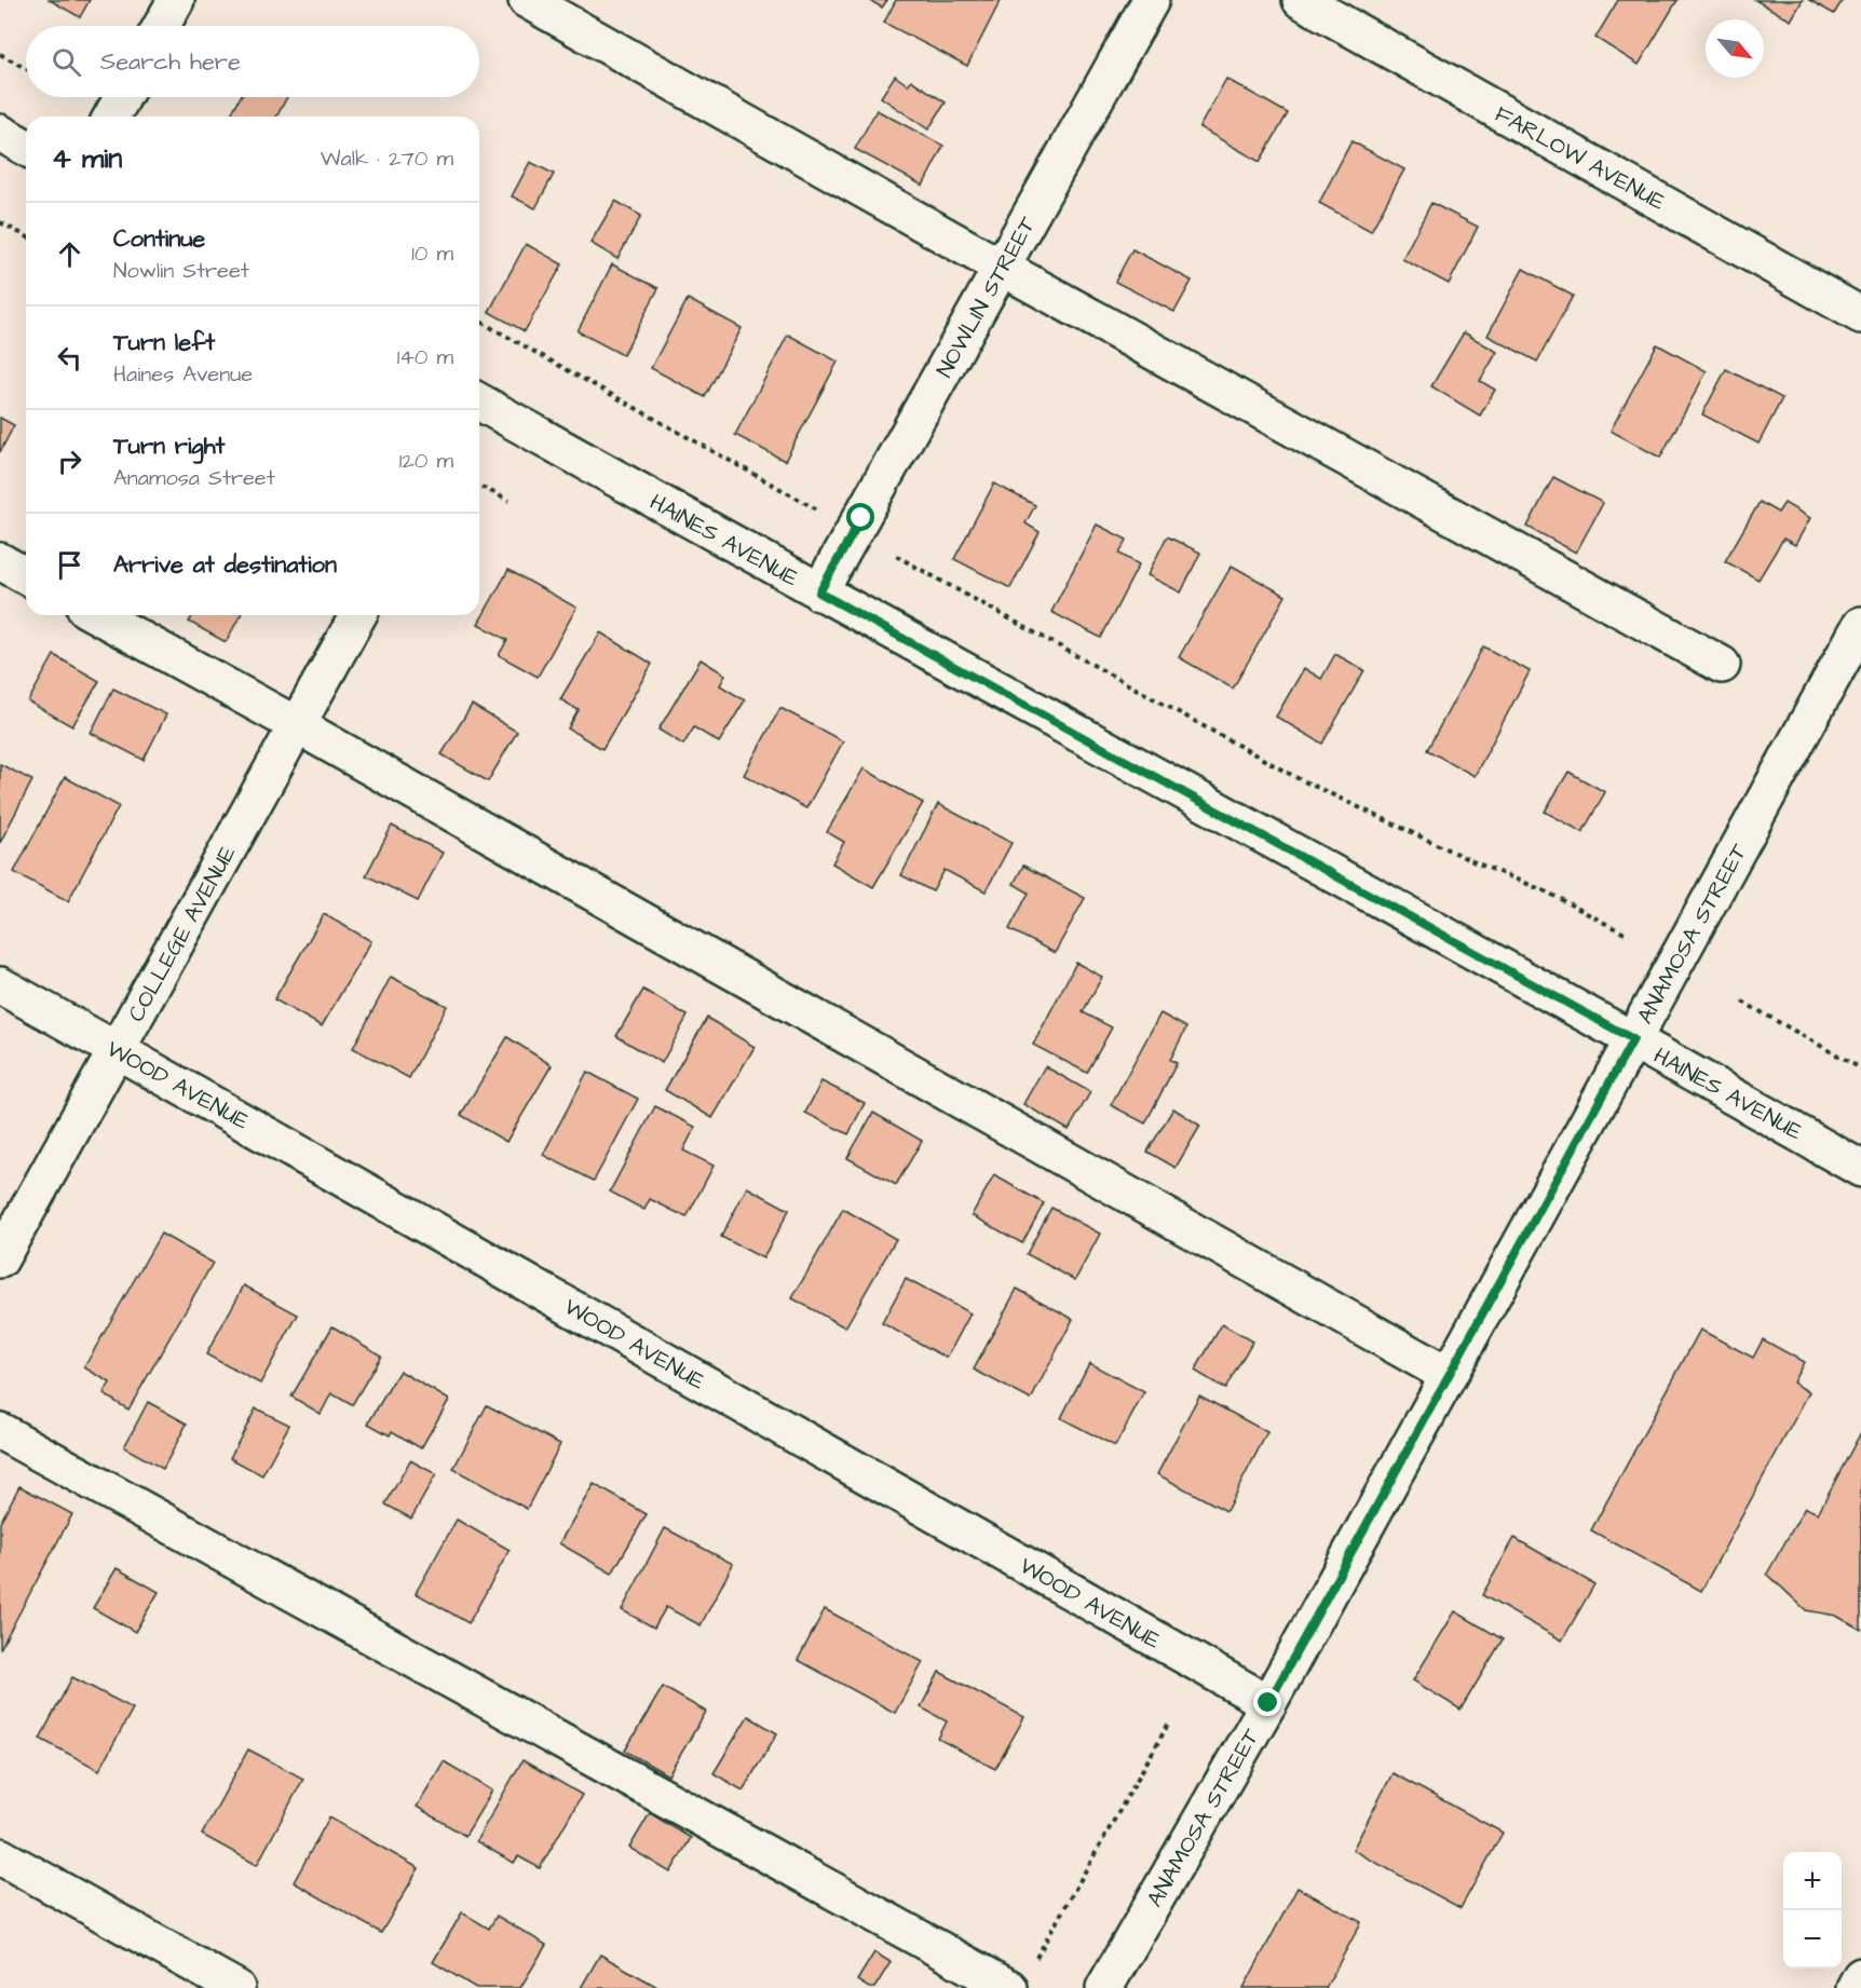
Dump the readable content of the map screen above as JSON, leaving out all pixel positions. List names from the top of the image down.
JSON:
{
  "streets": {
    "street": [
      "FARLOW AVENUE",
      "NOWLIN STREET",
      "HAINES AVENUE",
      "COLLEGE AVENUE",
      "ANAMOSA STREET",
      "WOOD AVENUE"
    ]
  },
  "crossings": [
    ["NOWLIN STREET", "HAINES AVENUE"],
    ["HAINES AVENUE", "ANAMOSA STREET"],
    ["COLLEGE AVENUE", "WOOD AVENUE"],
    ["ANAMOSA STREET", "WOOD AVENUE"]
  ],
  "north": "bottom right",
  "page": {
    "search": "Search here",
    "heading": ["4 min", "Walk · 270 m"],
    "list": [
      ["Continue", "Nowlin Street", "10 m"],
      ["Turn left", "Haines Avenue", "140 m"],
      ["Turn right", "Anamosa Street", "120 m"],
      "Arrive at destination"
    ],
    "map_buttons": ["+", "−"]
  }
}
